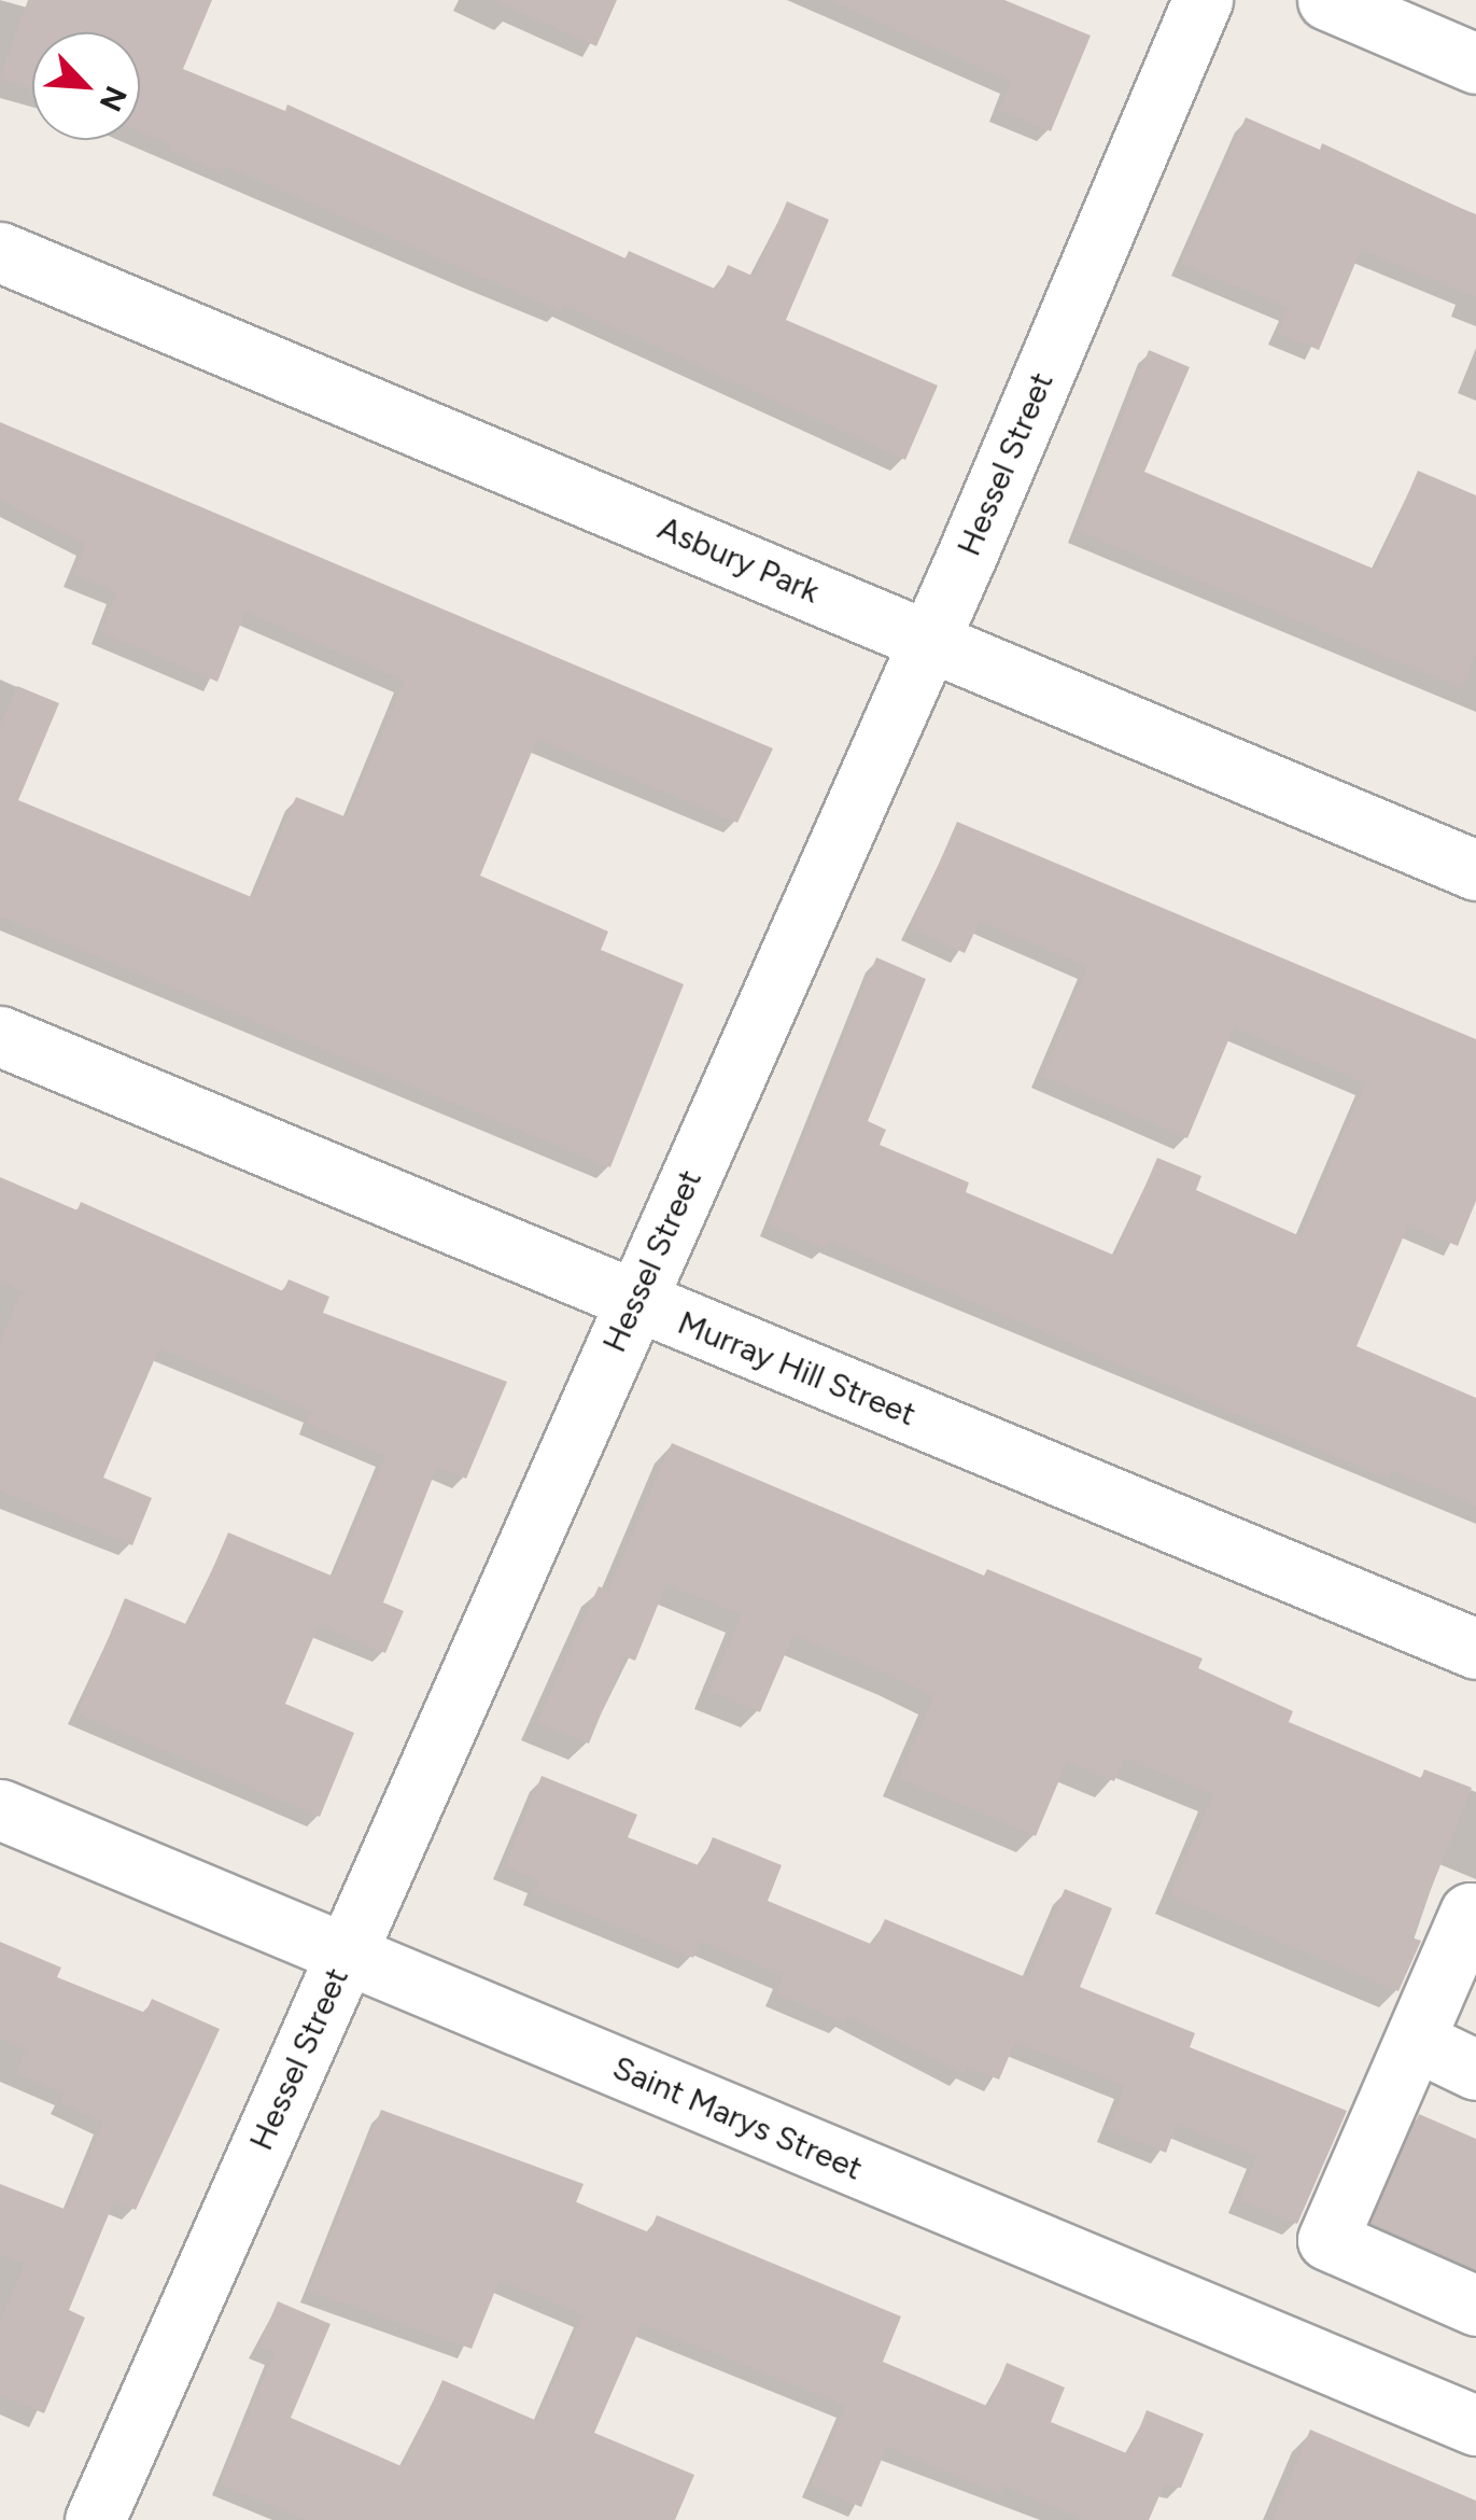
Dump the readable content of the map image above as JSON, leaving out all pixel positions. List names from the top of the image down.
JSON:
{
  "streets": {
    "street": [
      "Hessel Street",
      "Asbury Park",
      "Murray Hill Street",
      "Saint Marys Street"
    ]
  },
  "crossings": [
    ["Hessel Street", "Asbury Park"],
    ["Hessel Street", "Murray Hill Street"],
    ["Hessel Street", "Saint Marys Street"]
  ],
  "north": "bottom right"
}
